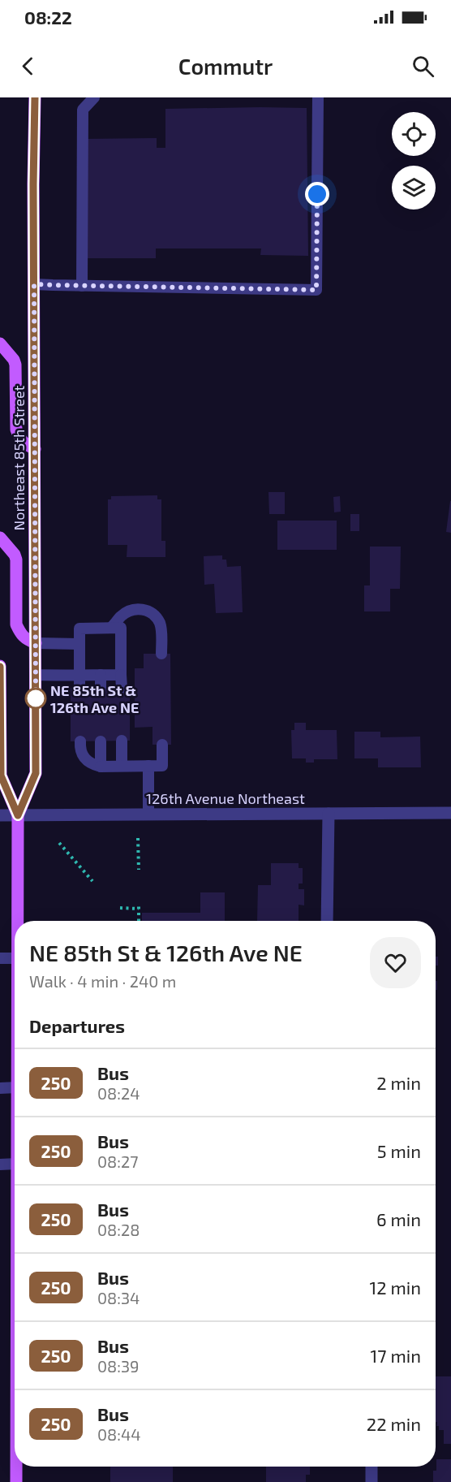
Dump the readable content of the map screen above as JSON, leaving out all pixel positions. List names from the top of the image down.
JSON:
{
  "streets": {
    "main road": ["Northeast 85th Street"],
    "street": ["126th Avenue Northeast"]
  },
  "crossings": [
    ["Northeast 85th Street", "126th Avenue Northeast"]
  ],
  "places": ["NE 85th St & 126th Ave NE"],
  "lines": ["bus line 250"],
  "page": {
    "status": "08:22",
    "header": "Commutr",
    "heading": [
      ["NE 85th St & 126th Ave NE", "Walk · 4 min · 240 m"],
      "Departures"
    ],
    "list": [
      {
        "mark": "250",
        "name": "Bus",
        "note": "08:24",
        "value": "2 min"
      },
      {
        "mark": "250",
        "name": "Bus",
        "note": "08:27",
        "value": "5 min"
      },
      {
        "mark": "250",
        "name": "Bus",
        "note": "08:28",
        "value": "6 min"
      },
      {
        "mark": "250",
        "name": "Bus",
        "note": "08:34",
        "value": "12 min"
      },
      {
        "mark": "250",
        "name": "Bus",
        "note": "08:39",
        "value": "17 min"
      },
      {
        "mark": "250",
        "name": "Bus",
        "note": "08:44",
        "value": "22 min"
      }
    ]
  }
}
